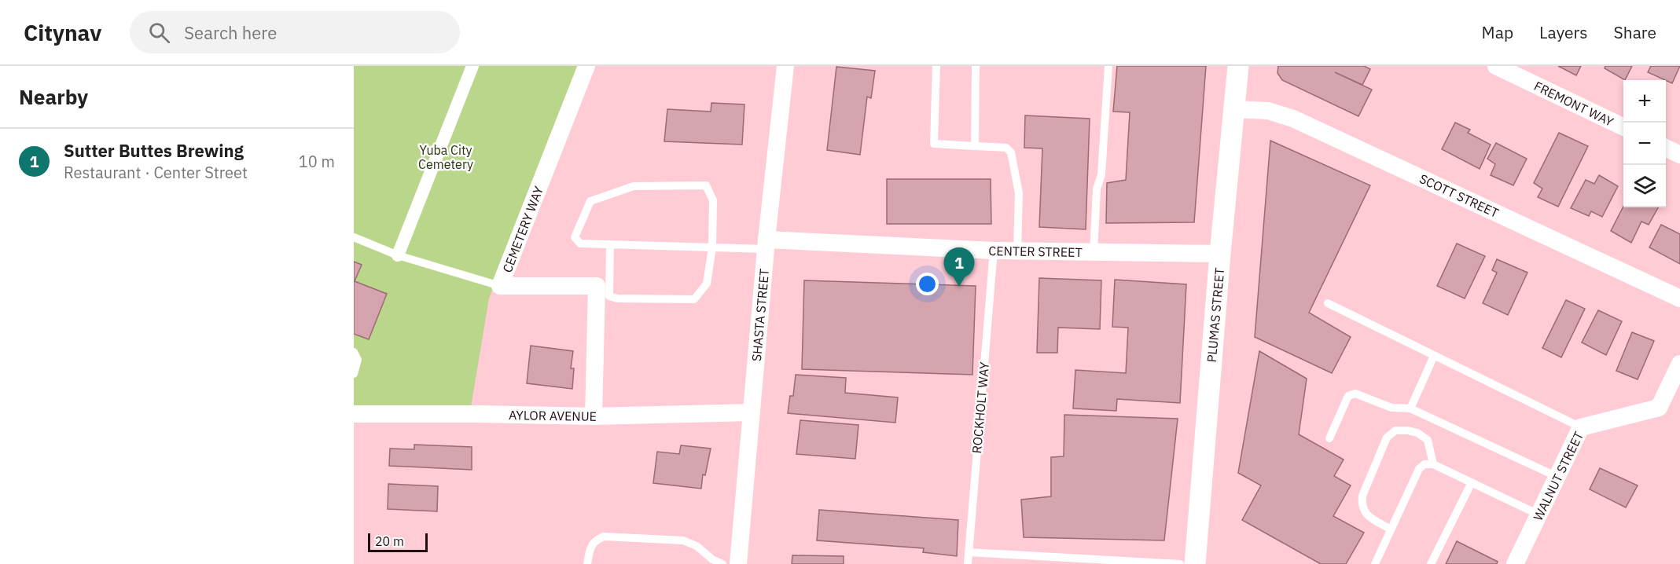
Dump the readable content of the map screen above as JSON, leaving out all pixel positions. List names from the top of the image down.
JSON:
{
  "streets": {
    "street": [
      "FREMONT WAY",
      "SCOTT STREET",
      "CEMETERY WAY",
      "CENTER STREET",
      "SHASTA STREET",
      "PLUMAS STREET",
      "AYLOR AVENUE",
      "WALNUT STREET"
    ],
    "lane": ["ROCKHOLT WAY"]
  },
  "crossings": [
    ["SCOTT STREET", "PLUMAS STREET"],
    ["CEMETERY WAY", "AYLOR AVENUE"],
    ["CENTER STREET", "SHASTA STREET"],
    ["CENTER STREET", "PLUMAS STREET"],
    ["CENTER STREET", "ROCKHOLT WAY"],
    ["SHASTA STREET", "AYLOR AVENUE"]
  ],
  "parks": ["Yuba City Cemetery"],
  "scale_bar": "20 m",
  "page": {
    "header": "Citynav",
    "search": "Search here",
    "nav": ["Map", "Layers", "Share"],
    "heading": "Nearby",
    "map_buttons": ["+", "−"],
    "list": [
      {
        "mark": "1",
        "name": "Sutter Buttes Brewing",
        "note": "Restaurant · Center Street",
        "value": "10 m"
      }
    ],
    "pins": "1",
    "scale": "20 m"
  }
}
